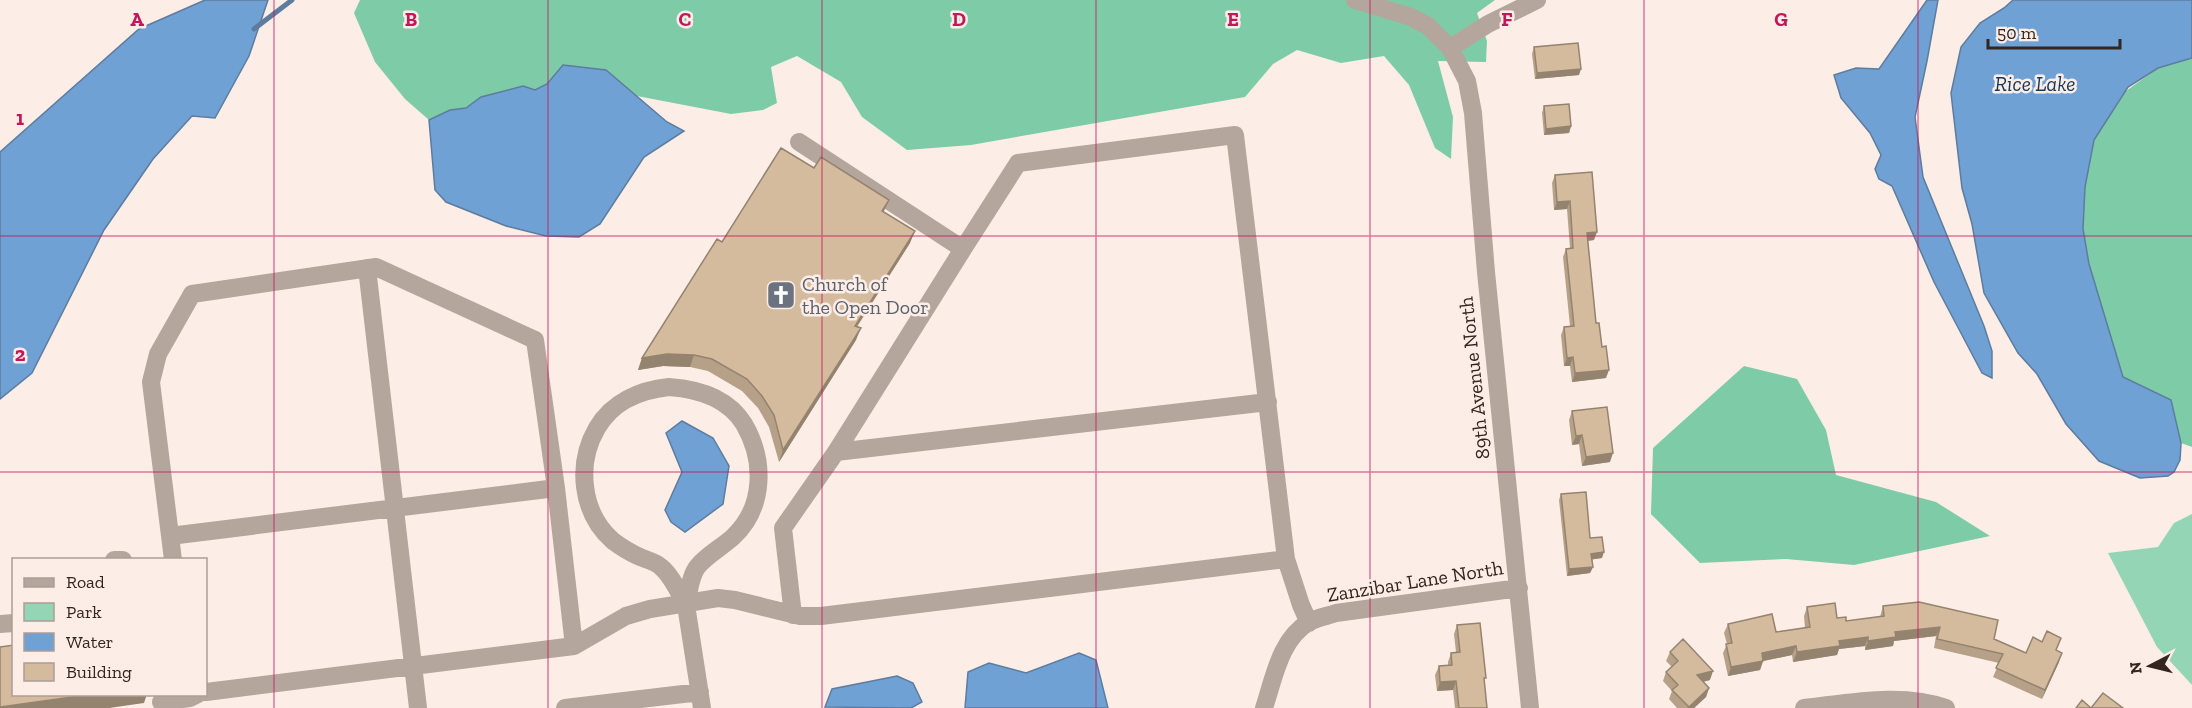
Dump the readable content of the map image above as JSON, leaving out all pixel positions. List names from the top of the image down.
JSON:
{
  "streets": {
    "street": ["89th Avenue North", "Zanzibar Lane North"]
  },
  "crossings": [
    ["89th Avenue North", "Zanzibar Lane North"]
  ],
  "water": ["Rice Lake"],
  "places": {
    "church": ["Church of the Open Door"]
  },
  "legend": [
    "Road",
    "Park",
    "Water",
    "Building"
  ],
  "scale_bar": "50 m",
  "north": "left",
  "grid": {
    "columns": [
      "A",
      "B",
      "C",
      "D",
      "E",
      "F",
      "G"
    ],
    "rows": ["1", "2"]
  }
}
